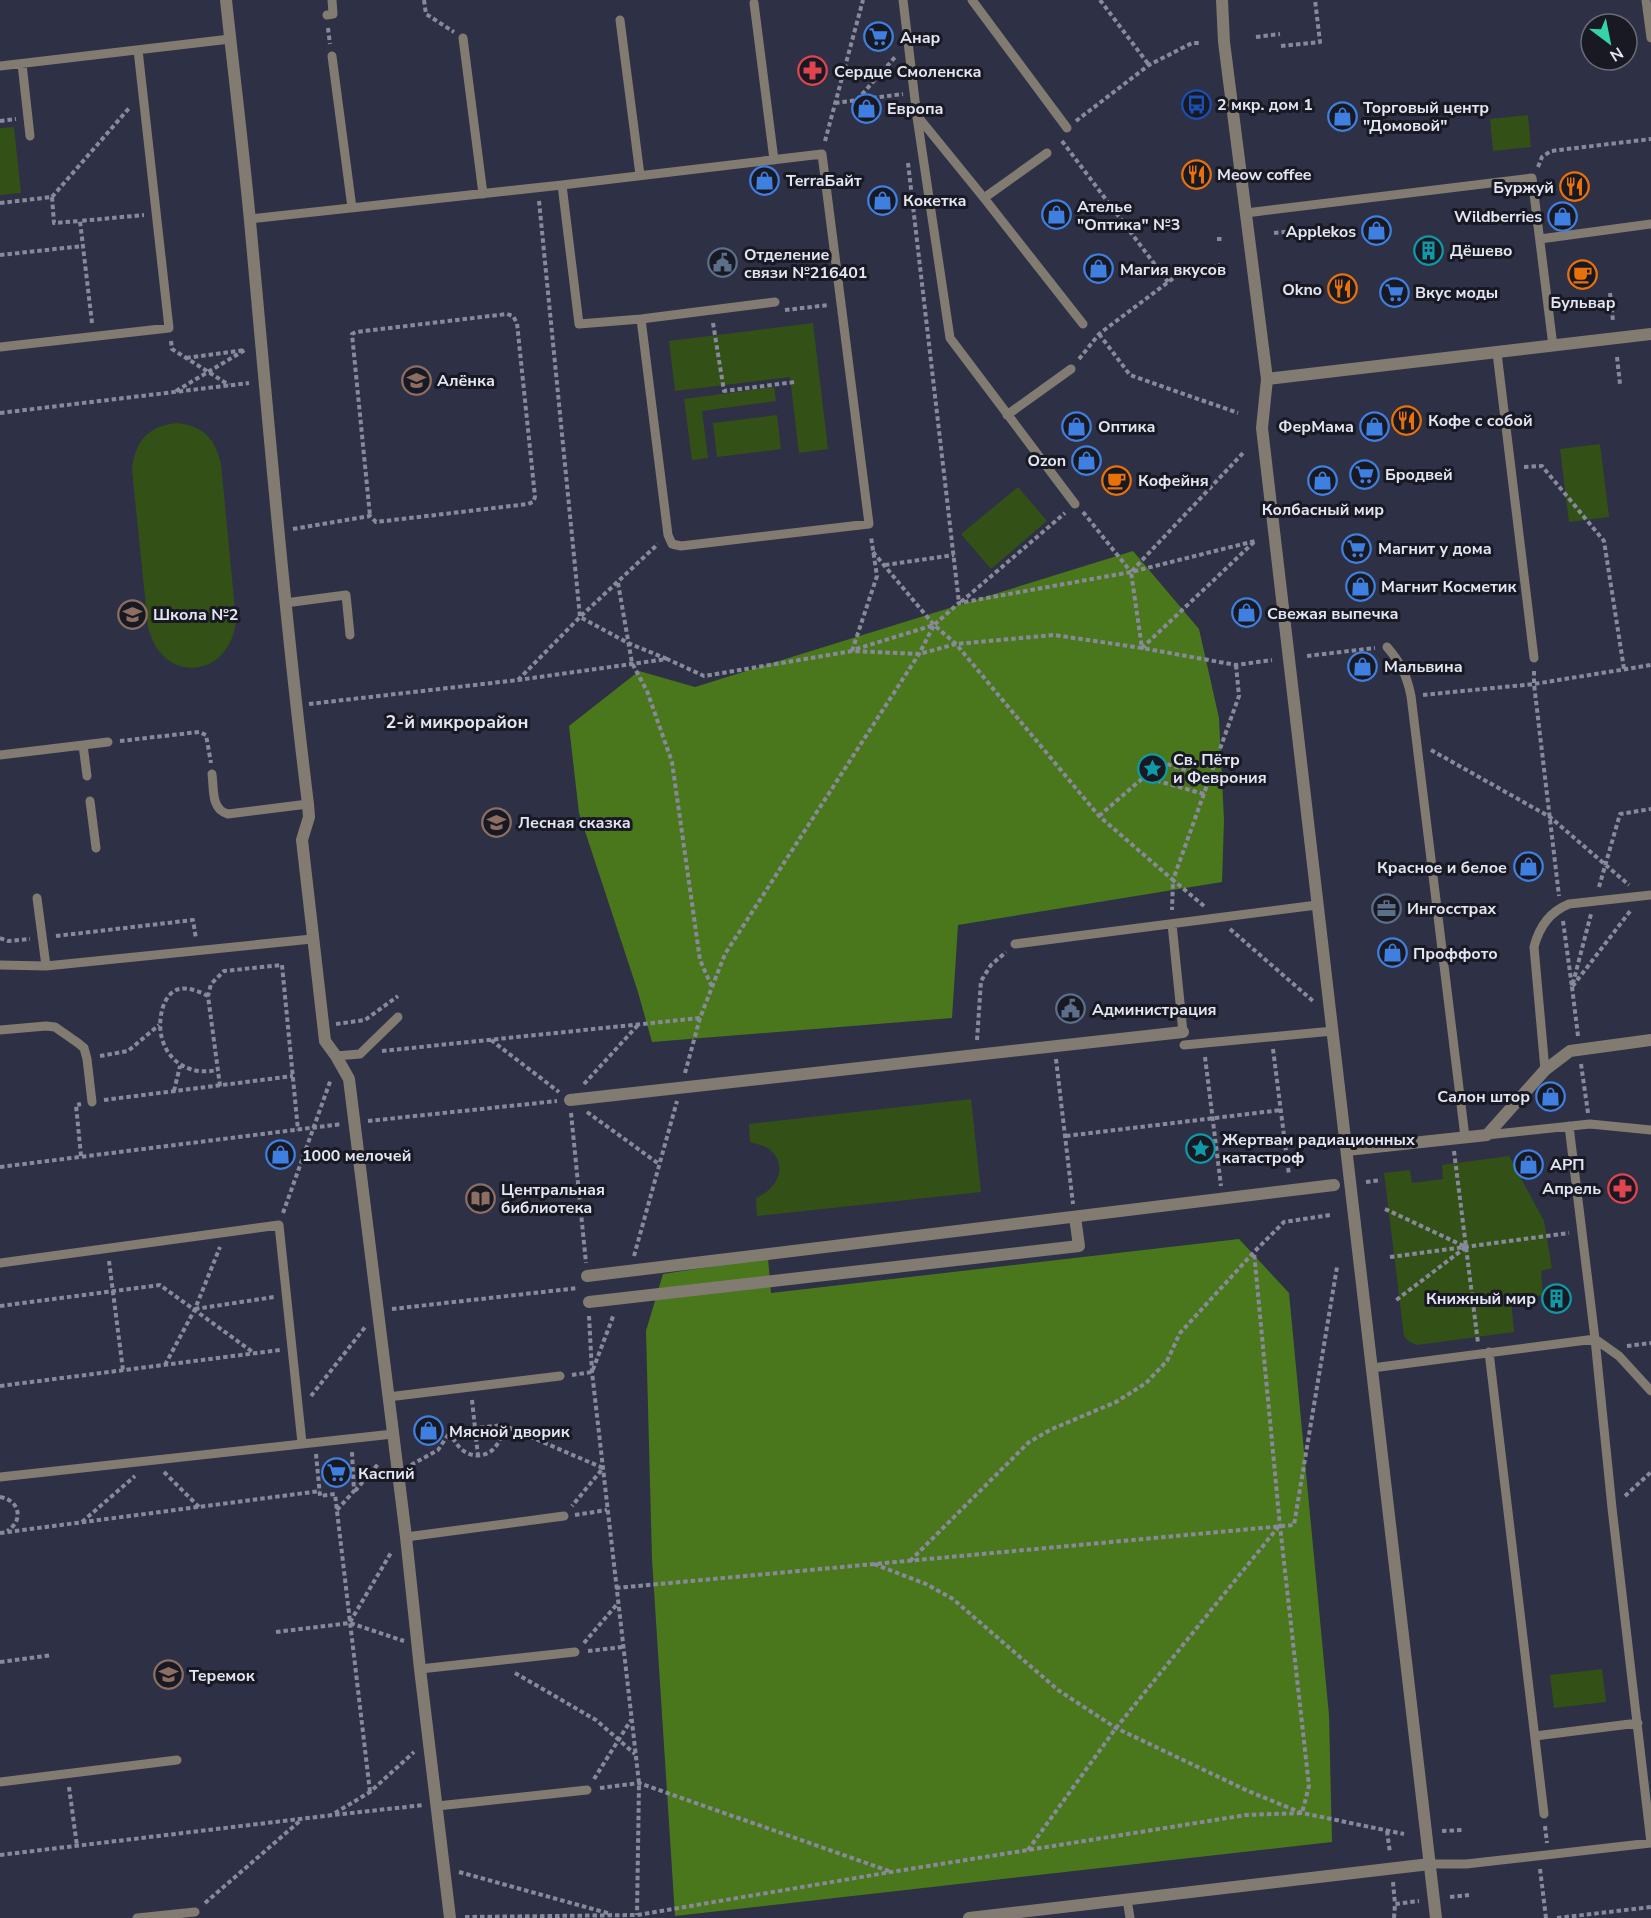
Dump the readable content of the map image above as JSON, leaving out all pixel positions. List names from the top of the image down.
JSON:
{
  "districts": ["2-й микрорайон"],
  "places": {
    "supermarket": [
      "Анар",
      "Вкус моды",
      "Бродвей",
      "Магнит у дома",
      "Каспий"
    ],
    "pharmacy": ["Сердце Смоленска", "Апрель"],
    "bus stop": ["2 мкр. дом 1"],
    "shop": [
      "Европа",
      "Торговый центр \"Домовой\"",
      "TerraБайт",
      "Кокетка",
      "Ателье \"Оптика\" №3",
      "Wildberries",
      "Applekos",
      "Магия вкусов",
      "Оптика",
      "ФерМама",
      "Ozon",
      "Колбасный мир",
      "Магнит Косметик",
      "Свежая выпечка",
      "Мальвина",
      "Красное и белое",
      "Проффото",
      "Салон штор",
      "1000 мелочей",
      "АРП",
      "Мясной дворик"
    ],
    "restaurant": [
      "Meow coffee",
      "Буржуй",
      "Okno",
      "Кофе с собой"
    ],
    "building": ["Дёшево", "Книжный мир"],
    "public building": ["Отделение связи №216401", "Администрация"],
    "cafe": ["Бульвар", "Кофейня"],
    "school or university": [
      "Алёнка",
      "Школа №2",
      "Лесная сказка",
      "Теремок"
    ],
    "place": ["Св. Пётр и Феврония", "Жертвам радиационных катастроф"],
    "office": ["Ингосстрах"],
    "library": ["Центральная библиотека"]
  },
  "north": "bottom right"
}
